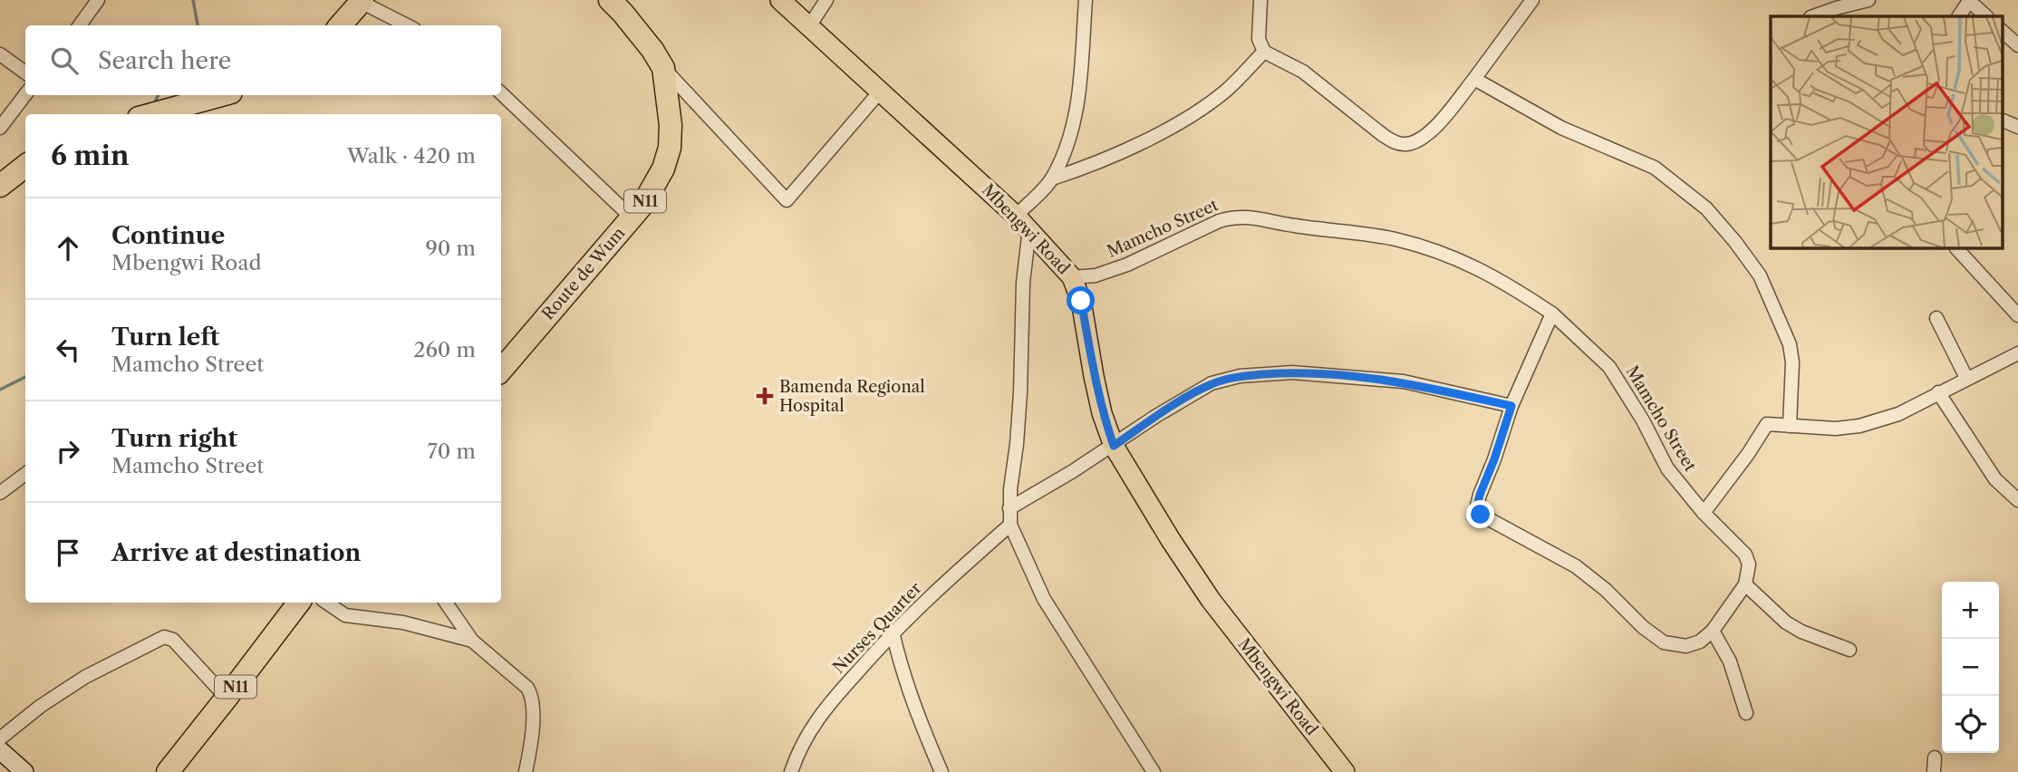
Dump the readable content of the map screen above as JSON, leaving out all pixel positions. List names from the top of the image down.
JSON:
{
  "streets": {
    "highway": ["N11", "Route de Wum"],
    "main road": ["Mbengwi Road"],
    "street": ["Mamcho Street", "Nurses Quarter"]
  },
  "crossings": [
    ["Mamcho Street", "Mbengwi Road"]
  ],
  "places": {
    "health": ["Bamenda Regional Hospital"]
  },
  "page": {
    "search": "Search here",
    "heading": ["6 min", "Walk · 420 m"],
    "list": [
      ["Continue", "Mbengwi Road", "90 m"],
      ["Turn left", "Mamcho Street", "260 m"],
      ["Turn right", "Mamcho Street", "70 m"],
      "Arrive at destination"
    ],
    "map_buttons": ["+", "−"]
  }
}
